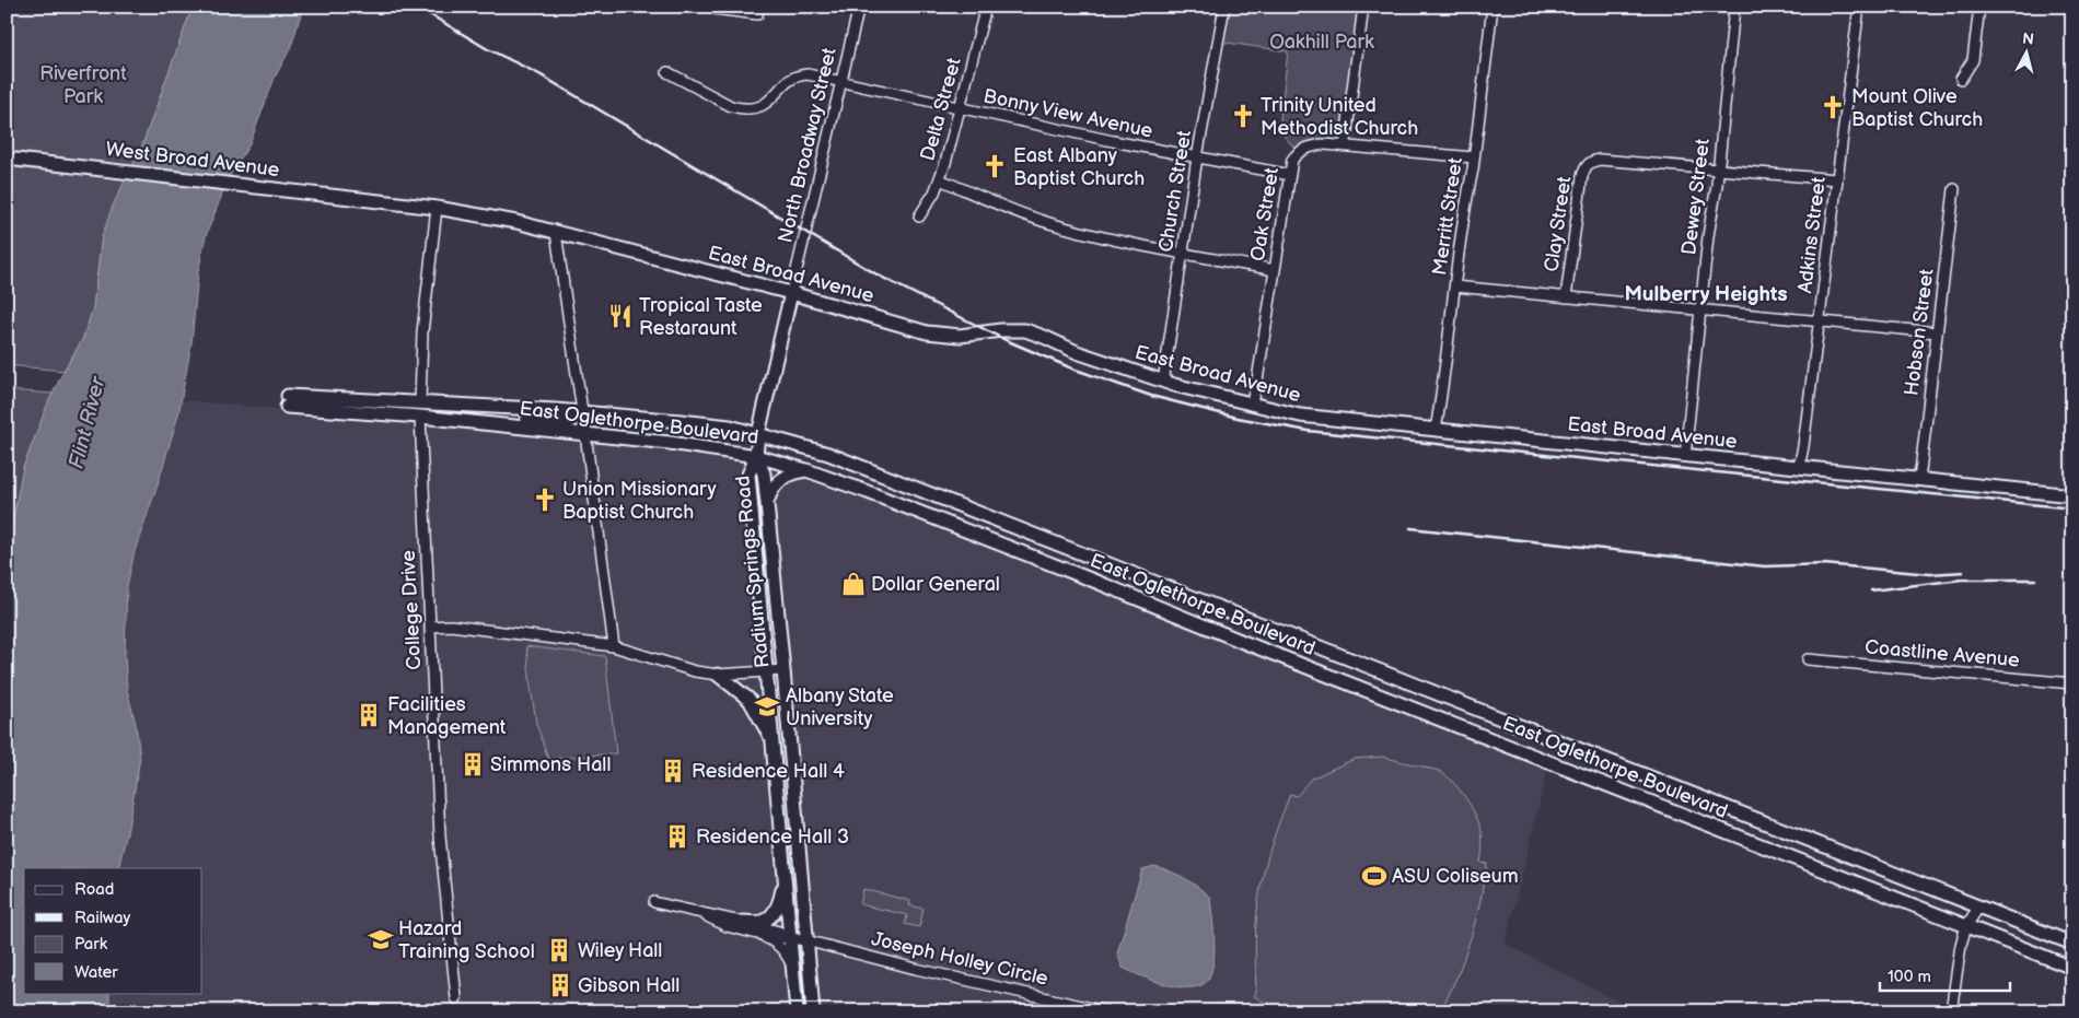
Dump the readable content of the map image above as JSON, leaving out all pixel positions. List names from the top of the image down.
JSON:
{
  "streets": {
    "main road": [
      "West Broad Avenue",
      "East Broad Avenue",
      "East Oglethorpe Boulevard",
      "Radium Springs Road"
    ],
    "street": [
      "Delta Street",
      "Bonny View Avenue",
      "North Broadway Street",
      "Church Street",
      "Dewey Street",
      "Oak Street",
      "Merritt Street",
      "Clay Street",
      "Adkins Street",
      "Hobson Street",
      "College Drive",
      "Coastline Avenue",
      "Joseph Holley Circle"
    ]
  },
  "crossings": [
    ["Delta Street", "Bonny View Avenue"],
    ["Bonny View Avenue", "North Broadway Street"],
    ["Bonny View Avenue", "Church Street"],
    ["Bonny View Avenue", "Oak Street"],
    ["North Broadway Street", "East Broad Avenue"],
    ["North Broadway Street", "Radium Springs Road"],
    ["West Broad Avenue", "East Broad Avenue"],
    ["Church Street", "East Broad Avenue"],
    ["Dewey Street", "Clay Street"],
    ["Dewey Street", "East Broad Avenue"],
    ["Oak Street", "East Broad Avenue"],
    ["Merritt Street", "East Broad Avenue"],
    ["Adkins Street", "East Broad Avenue"],
    ["East Broad Avenue", "Hobson Street"],
    ["East Broad Avenue", "Radium Springs Road"],
    ["East Oglethorpe Boulevard", "Radium Springs Road"],
    ["East Oglethorpe Boulevard", "College Drive"],
    ["Radium Springs Road", "Joseph Holley Circle"]
  ],
  "districts": ["Mulberry Heights"],
  "water": ["Flint River"],
  "parks": ["Oakhill Park", "Riverfront Park"],
  "places": {
    "church": [
      "Mount Olive Baptist Church",
      "Trinity United Methodist Church",
      "East Albany Baptist Church",
      "Union Missionary Baptist Church"
    ],
    "restaurant": ["Tropical Taste Restaraunt"],
    "shop": ["Dollar General"],
    "school or university": ["Albany State University", "Hazard Training School"],
    "building": [
      "Facilities Management",
      "Simmons Hall",
      "Residence Hall 4",
      "Residence Hall 3",
      "Wiley Hall",
      "Gibson Hall"
    ],
    "sports": ["ASU Coliseum"]
  },
  "legend": [
    "Road",
    "Railway",
    "Park",
    "Water"
  ],
  "scale_bar": "100 m",
  "north": "top"
}
